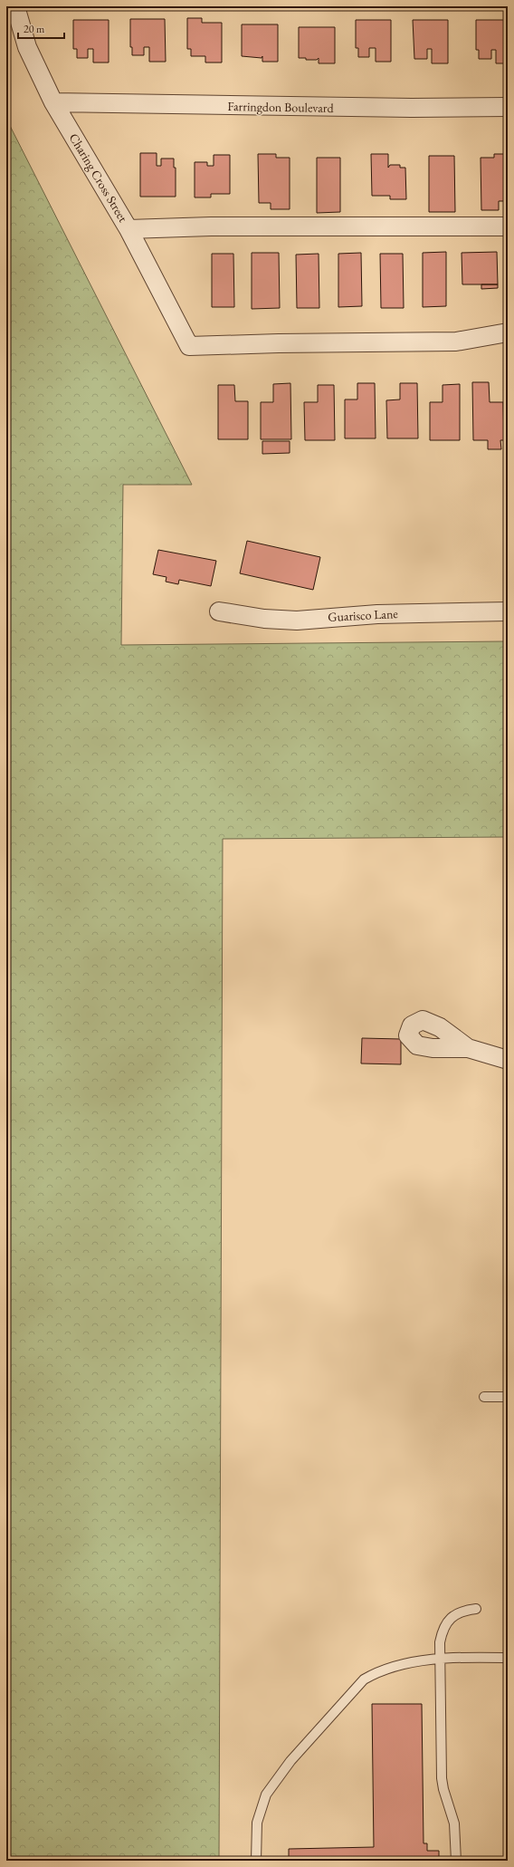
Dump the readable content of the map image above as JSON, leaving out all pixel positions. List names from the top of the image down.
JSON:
{
  "streets": {
    "street": ["Farringdon Boulevard", "Charing Cross Street", "Guarisco Lane"]
  },
  "crossings": [
    ["Farringdon Boulevard", "Charing Cross Street"]
  ],
  "scale_bar": "20 m"
}
